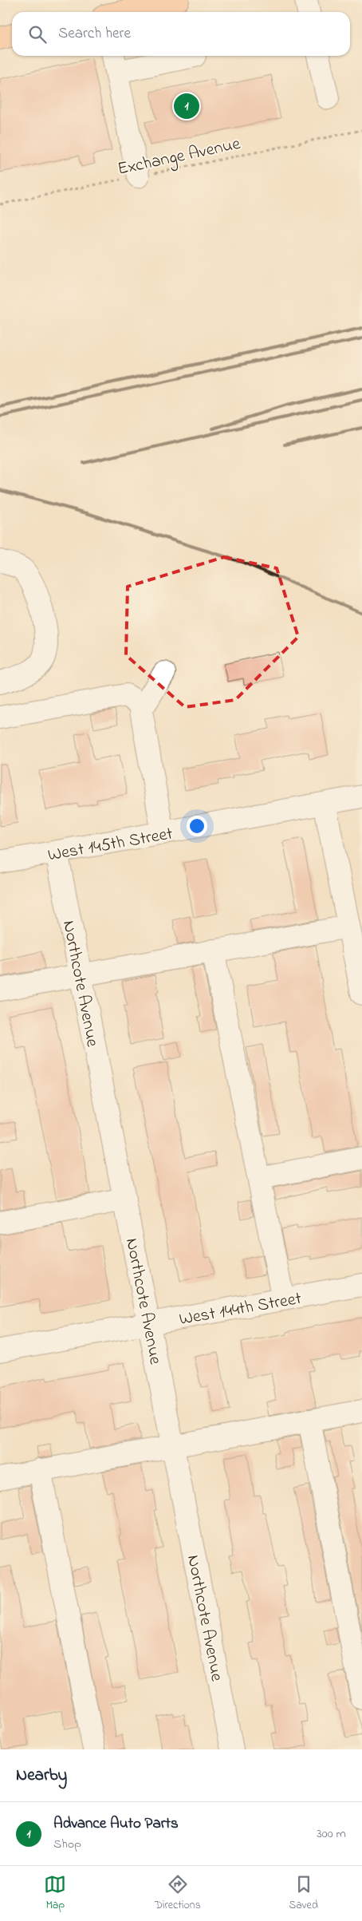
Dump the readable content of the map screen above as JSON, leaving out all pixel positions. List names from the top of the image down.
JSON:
{
  "streets": {
    "street": ["West 145th Street", "Northcote Avenue", "West 144th Street"],
    "path": ["Exchange Avenue"]
  },
  "crossings": [
    ["West 145th Street", "Northcote Avenue"],
    ["Northcote Avenue", "West 144th Street"]
  ],
  "page": {
    "search": "Search here",
    "pins": "1",
    "heading": "Nearby",
    "list": [
      {
        "mark": "1",
        "name": "Advance Auto Parts",
        "note": "Shop",
        "value": "300 m"
      }
    ],
    "nav": ["Map", "Directions", "Saved"]
  }
}
